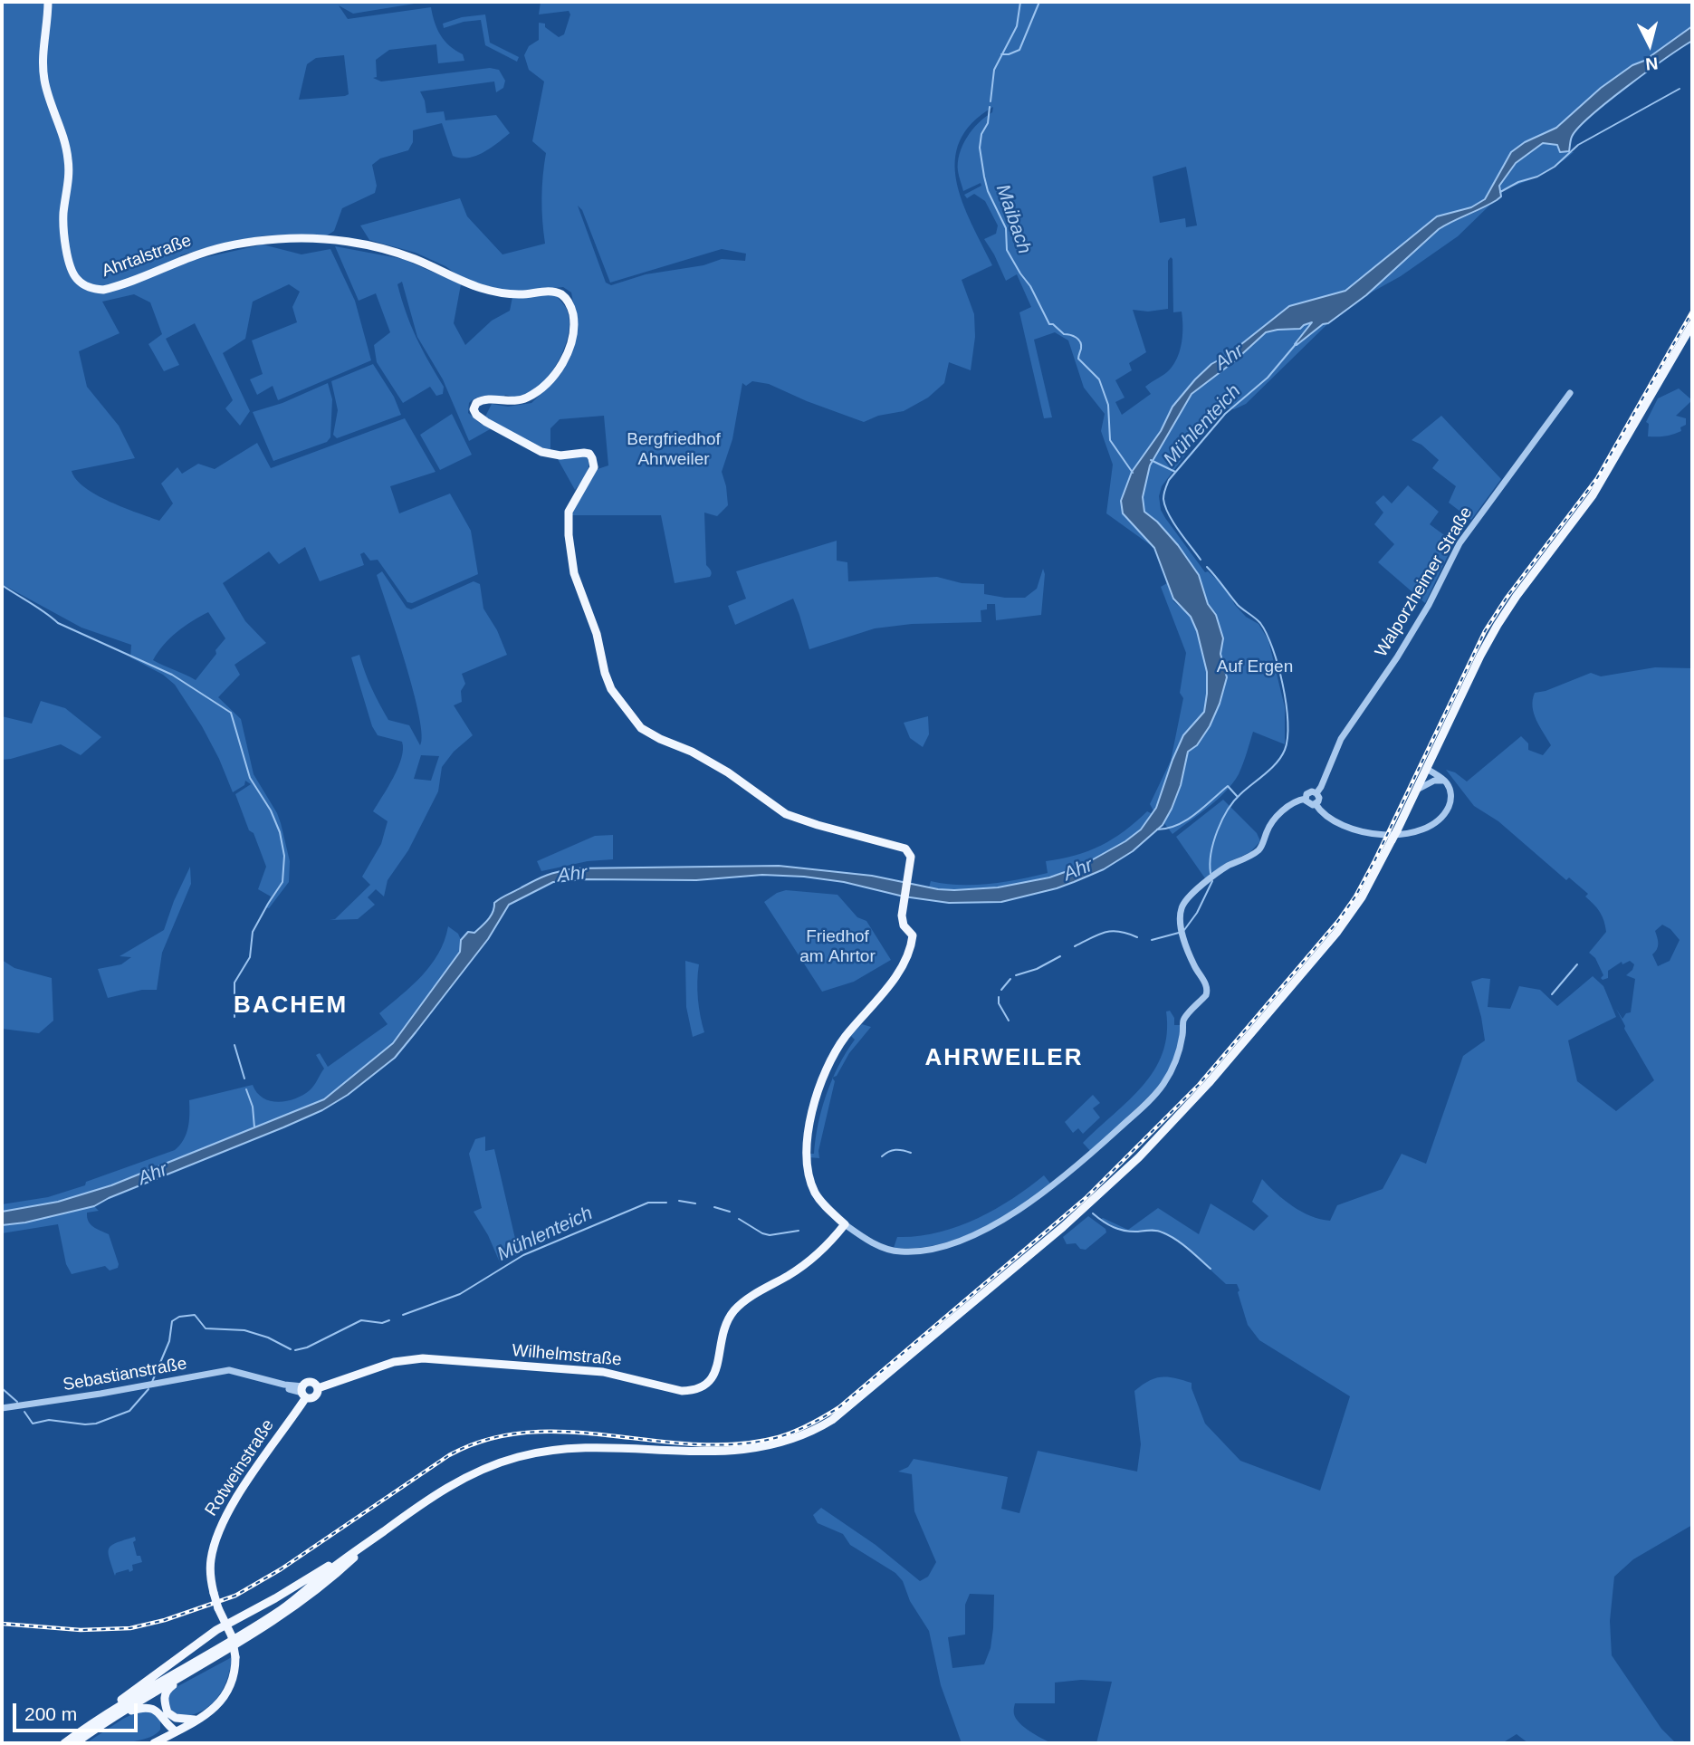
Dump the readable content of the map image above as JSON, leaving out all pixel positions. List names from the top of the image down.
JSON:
{
  "streets": {
    "main road": ["Ahrtalstraße", "Wilhelmstraße", "Rotweinstraße"],
    "street": ["Walporzheimer Straße", "Sebastianstraße"]
  },
  "crossings": [
    ["Ahrtalstraße", "Wilhelmstraße"],
    ["Wilhelmstraße", "Sebastianstraße"],
    ["Wilhelmstraße", "Rotweinstraße"],
    ["Sebastianstraße", "Rotweinstraße"]
  ],
  "districts": ["BACHEM", "AHRWEILER"],
  "water": ["Maibach", "Ahr", "Mühlenteich"],
  "parks": ["Bergfriedhof Ahrweiler", "Auf Ergen", "Friedhof am Ahrtor"],
  "scale_bar": "200 m",
  "north": "bottom"
}
